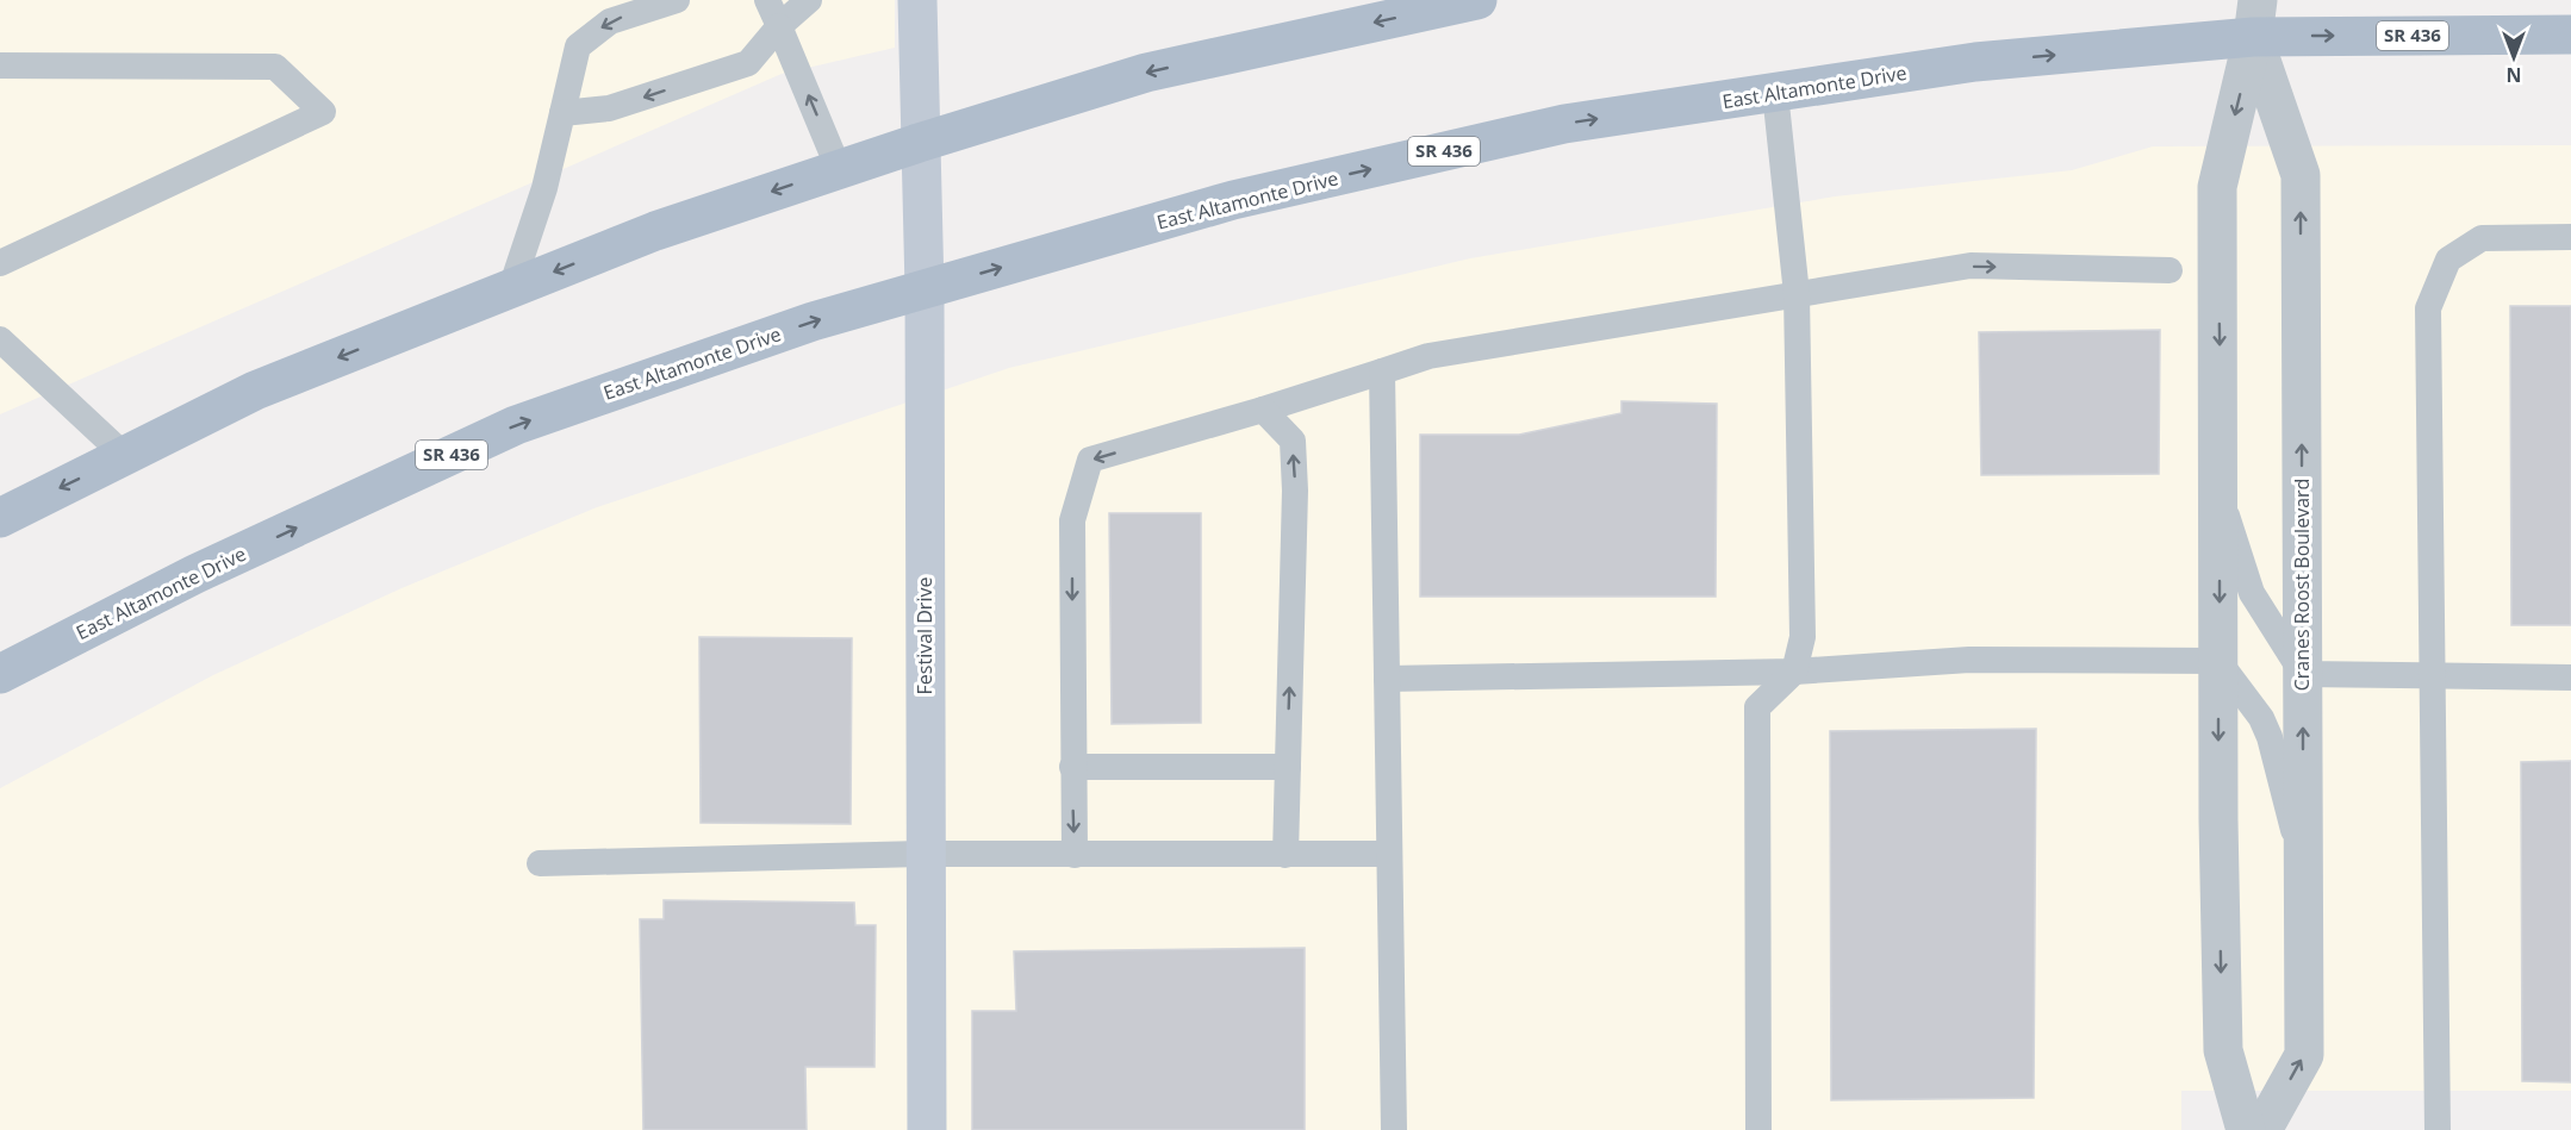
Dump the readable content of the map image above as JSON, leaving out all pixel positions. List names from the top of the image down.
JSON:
{
  "streets": {
    "main road": ["SR 436", "East Altamonte Drive"],
    "street": ["Cranes Roost Boulevard", "Festival Drive"]
  },
  "crossings": [
    ["East Altamonte Drive", "Cranes Roost Boulevard"],
    ["East Altamonte Drive", "Festival Drive"]
  ],
  "north": "bottom"
}
